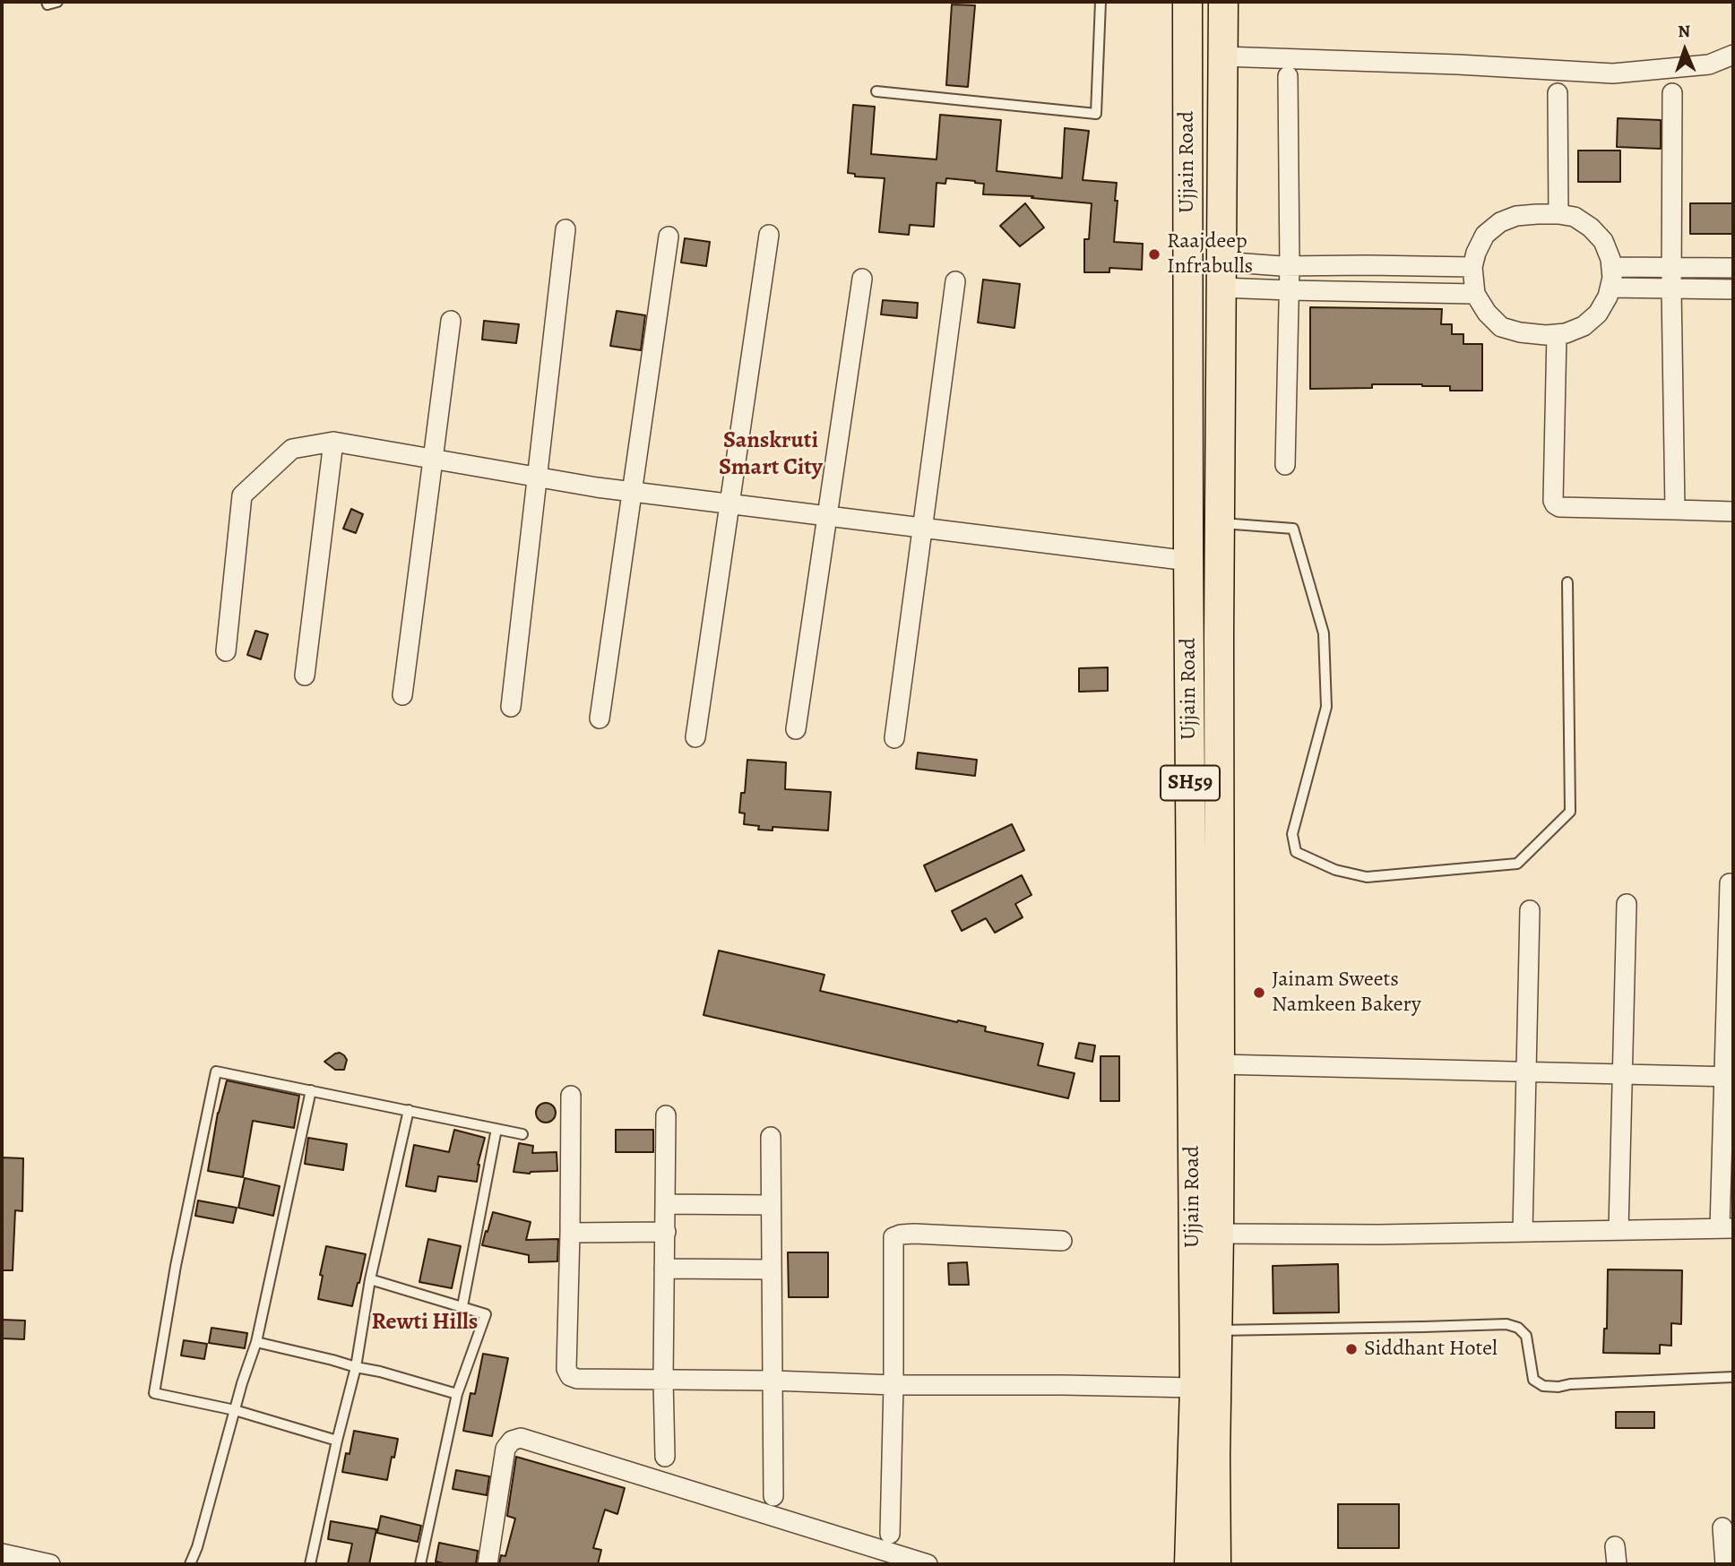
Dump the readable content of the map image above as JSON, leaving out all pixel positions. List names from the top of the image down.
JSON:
{
  "streets": {
    "main road": ["Ujjain Road", "SH59"]
  },
  "districts": ["Sanskruti Smart City", "Rewti Hills"],
  "places": ["Raajdeep Infrabulls", "Jainam Sweets Namkeen Bakery", "Siddhant Hotel"],
  "north": "top"
}
